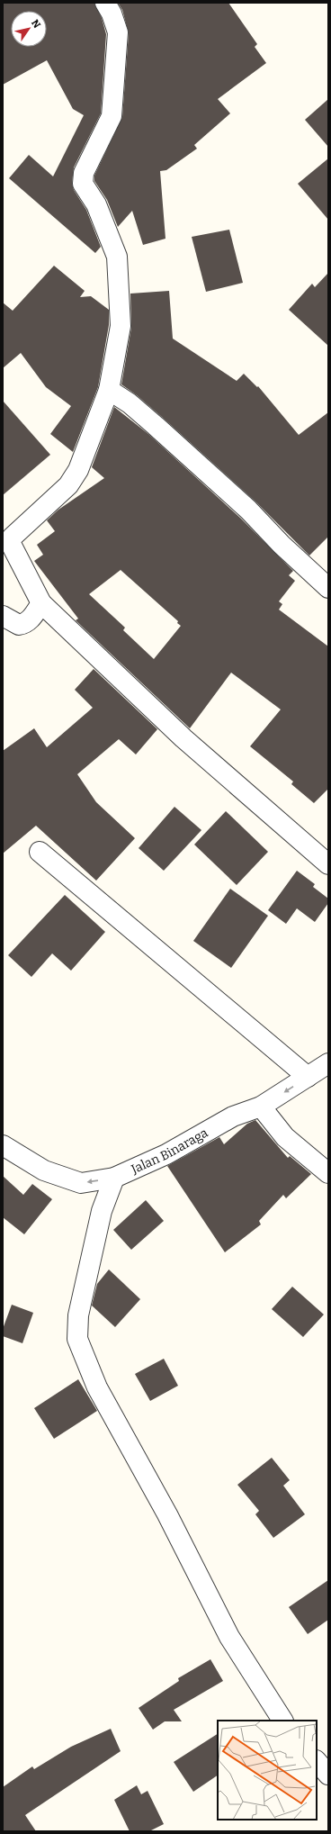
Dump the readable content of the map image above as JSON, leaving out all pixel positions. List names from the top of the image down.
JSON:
{
  "streets": {
    "street": ["Jalan Binaraga"]
  },
  "one_way": ["Jalan Binaraga"],
  "north": "top right"
}
